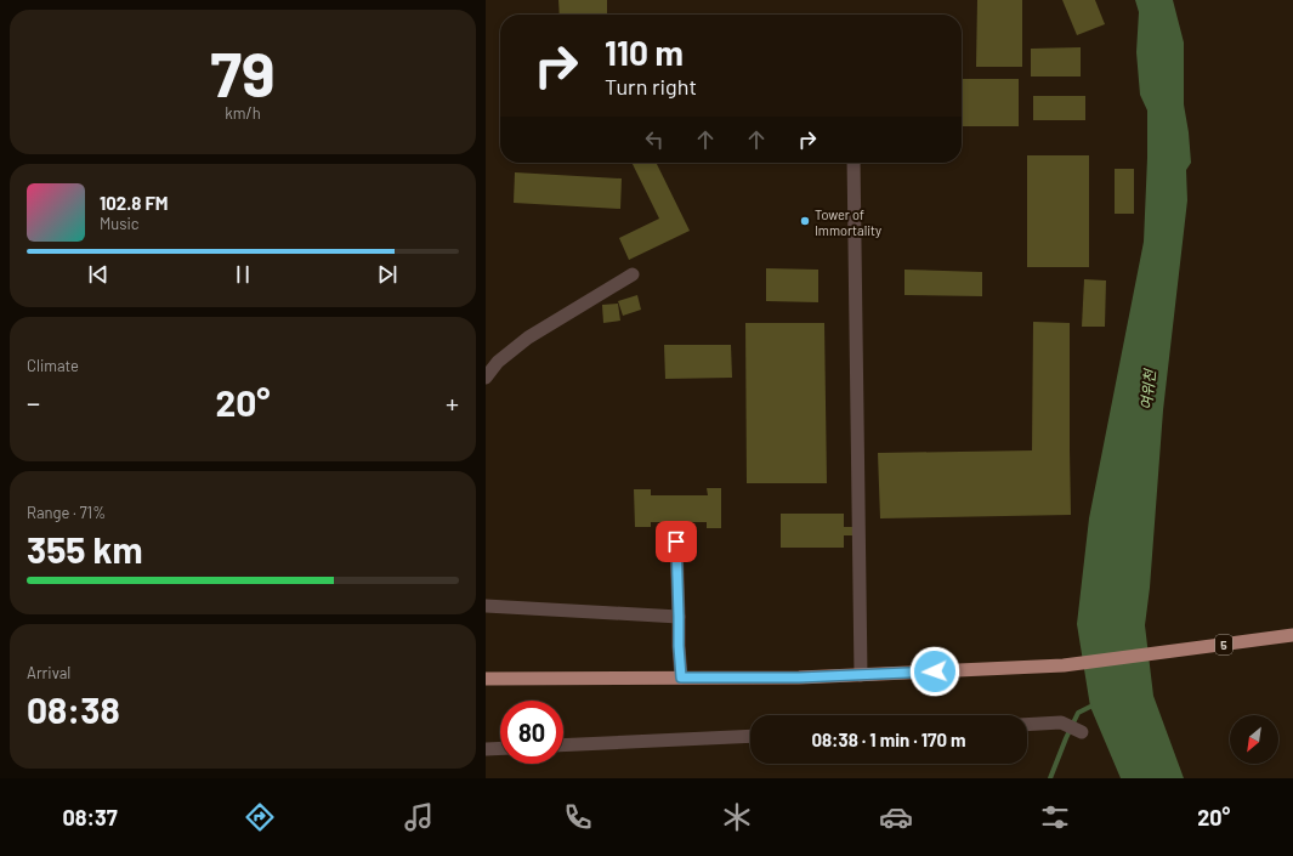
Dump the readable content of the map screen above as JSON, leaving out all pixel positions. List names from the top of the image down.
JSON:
{
  "streets": {
    "highway": ["5"]
  },
  "water": ["여위천"],
  "places": ["Tower of Immortality"],
  "north": "bottom left",
  "page": {
    "tile": [
      ["79", "km/h"],
      "Climate",
      ["Range · 71%", "355 km"],
      ["Arrival", "08:38"]
    ],
    "turn": ["110 m", "Turn right"],
    "song": ["102.8 FM", "Music"],
    "heat": ["−", "20°", "+"],
    "limit": "80",
    "trip": "08:38 · 1 min · 170 m",
    "tabs": ["08:37", "20°"]
  }
}
